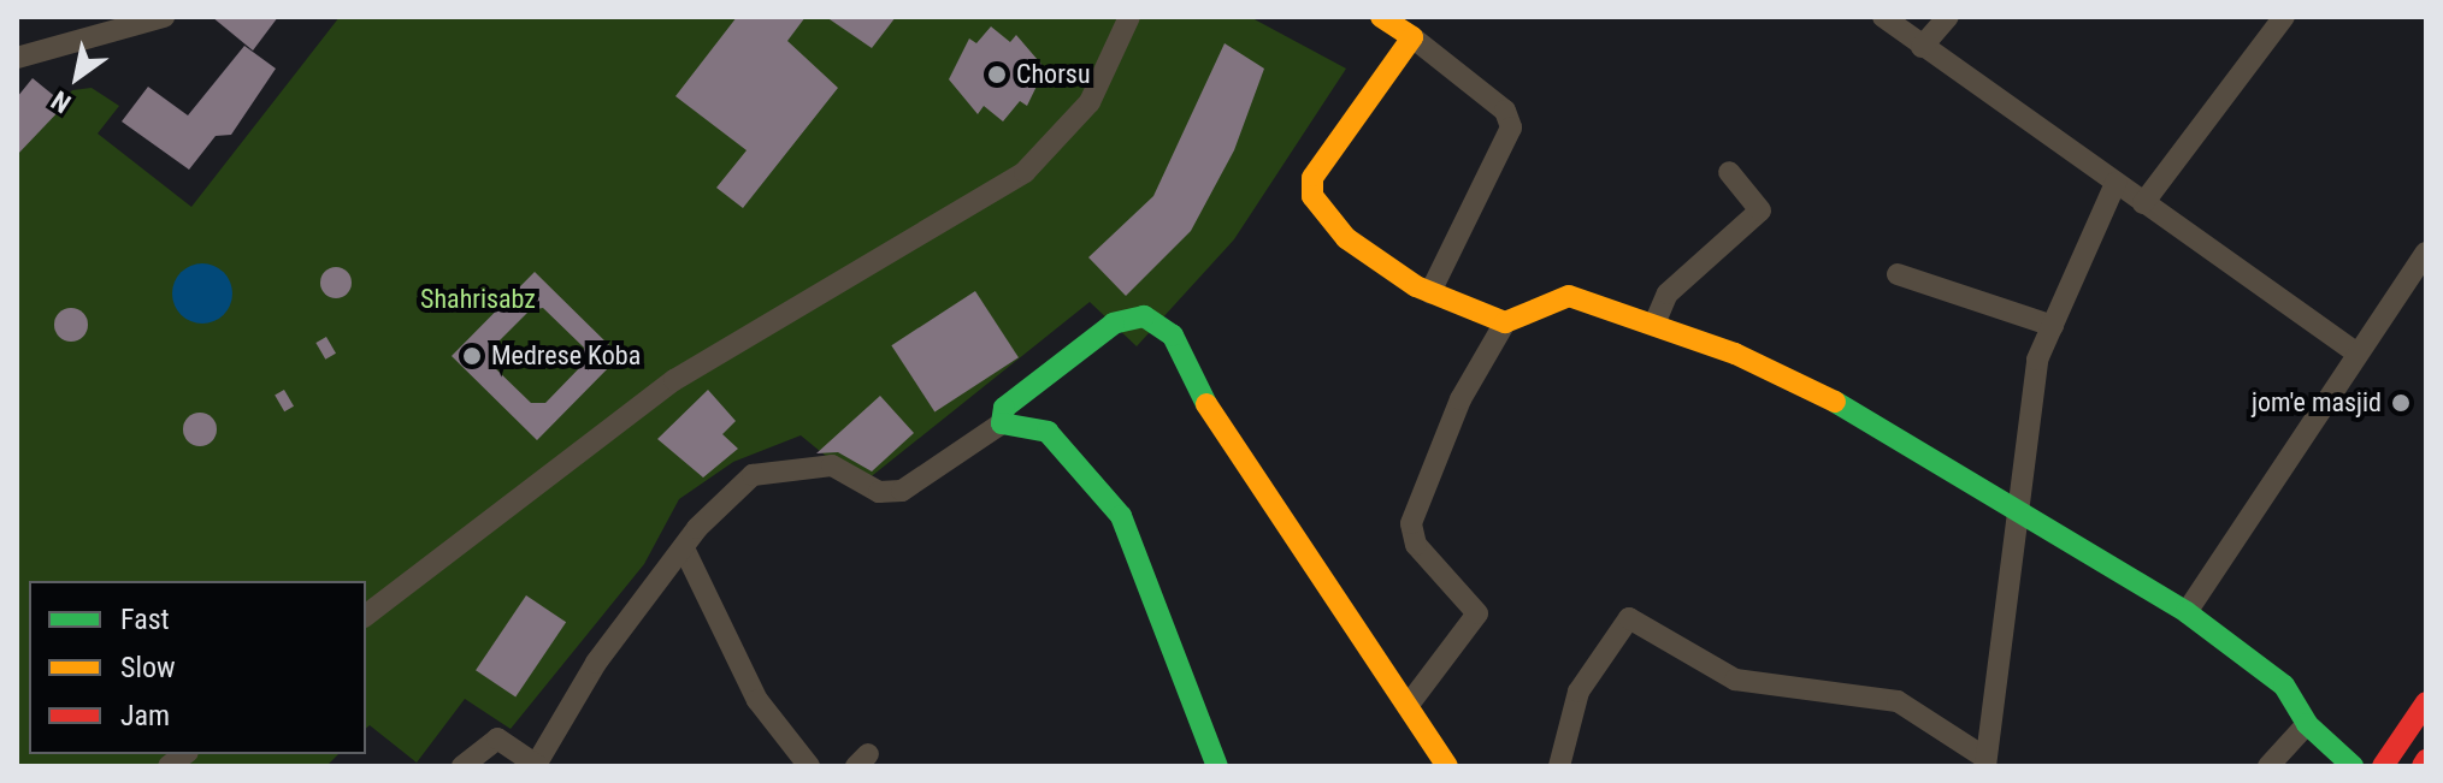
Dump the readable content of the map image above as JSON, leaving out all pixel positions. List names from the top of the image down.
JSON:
{
  "parks": ["Shahrisabz"],
  "places": ["Chorsu", "Medrese Koba", "jom'e masjid"],
  "legend": ["Fast", "Slow", "Jam"],
  "north": "bottom left"
}
